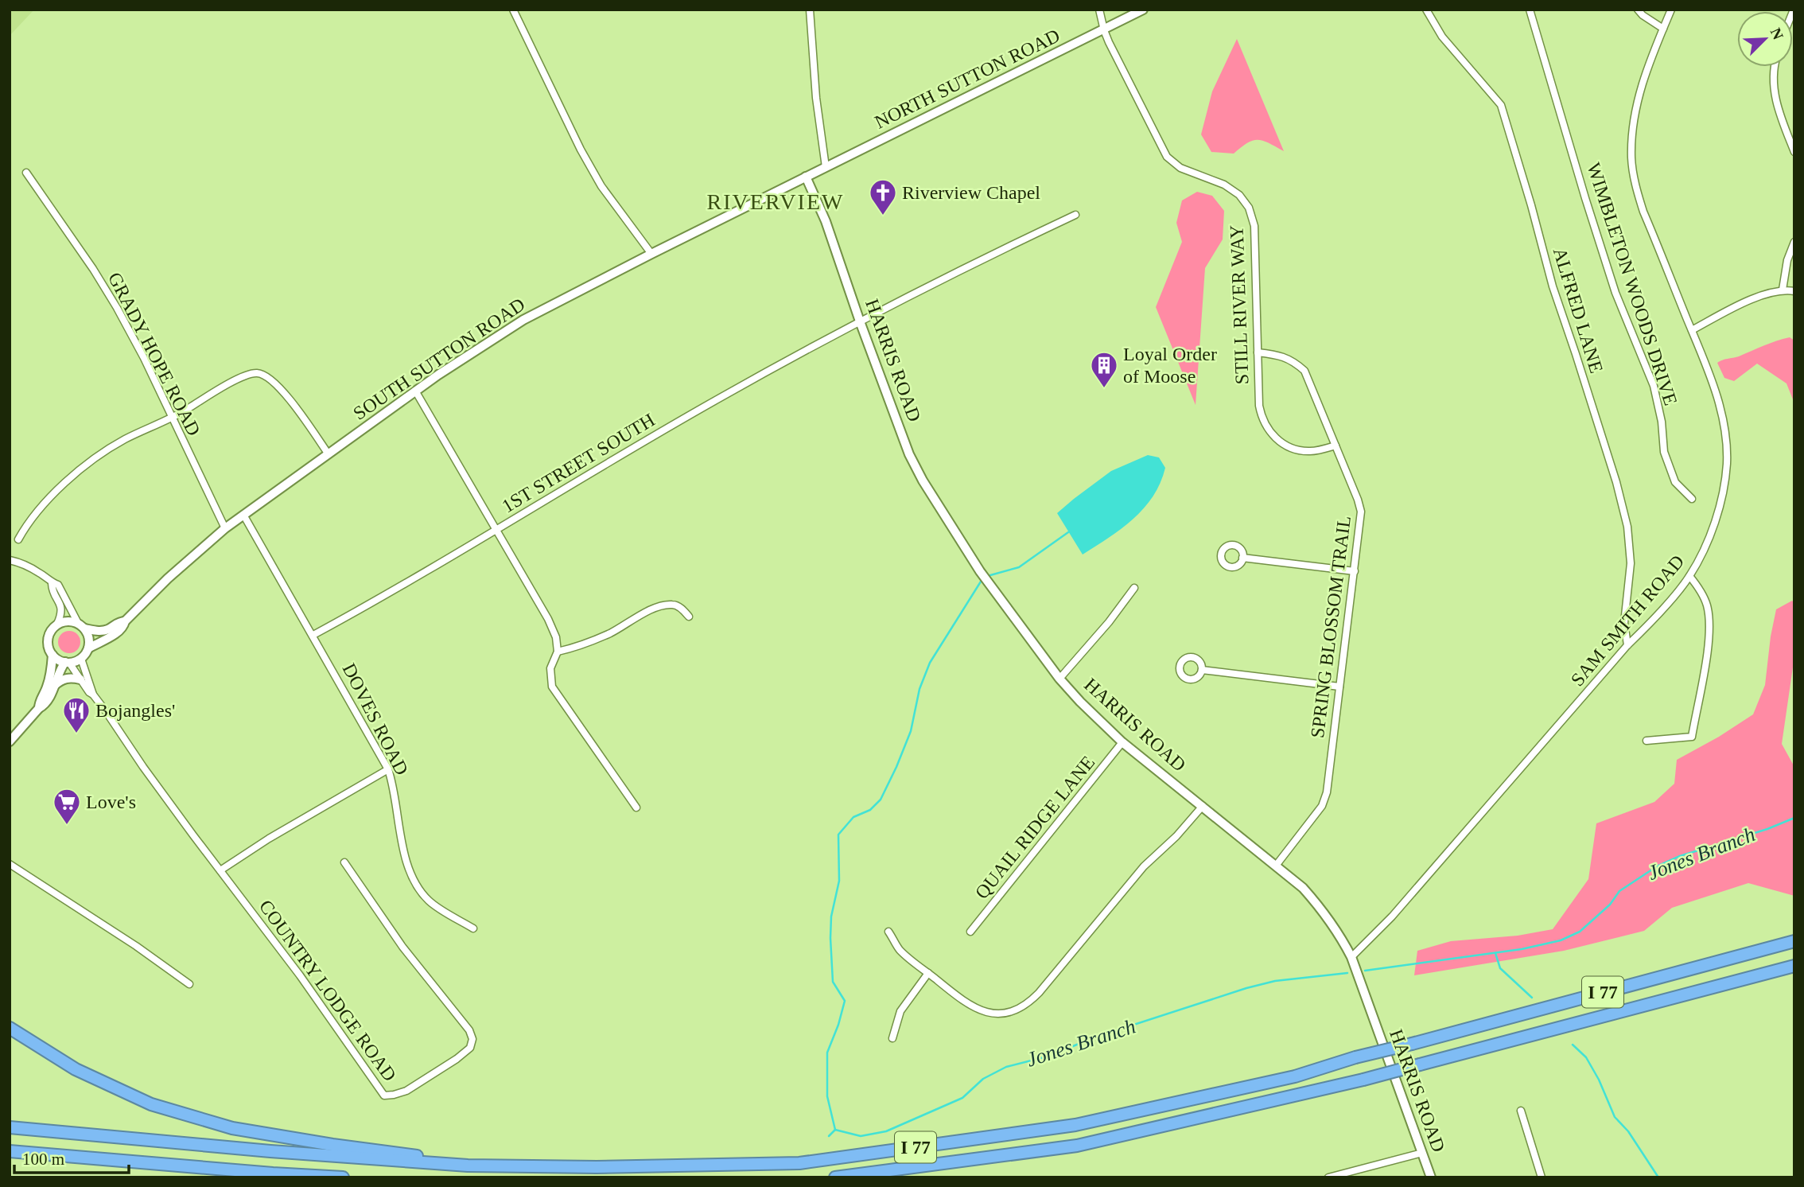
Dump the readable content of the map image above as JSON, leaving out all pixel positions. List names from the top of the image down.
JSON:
{
  "streets": {
    "highway": ["I 77"],
    "main road": ["NORTH SUTTON ROAD", "SOUTH SUTTON ROAD", "HARRIS ROAD"],
    "street": [
      "WIMBLETON WOODS DRIVE",
      "STILL RIVER WAY",
      "ALFRED LANE",
      "GRADY HOPE ROAD",
      "1ST STREET SOUTH",
      "SAM SMITH ROAD",
      "SPRING BLOSSOM TRAIL",
      "DOVES ROAD",
      "QUAIL RIDGE LANE",
      "COUNTRY LODGE ROAD"
    ]
  },
  "crossings": [
    ["NORTH SUTTON ROAD", "STILL RIVER WAY"],
    ["NORTH SUTTON ROAD", "SOUTH SUTTON ROAD"],
    ["NORTH SUTTON ROAD", "HARRIS ROAD"],
    ["STILL RIVER WAY", "SPRING BLOSSOM TRAIL"],
    ["ALFRED LANE", "SAM SMITH ROAD"],
    ["GRADY HOPE ROAD", "SOUTH SUTTON ROAD"],
    ["SOUTH SUTTON ROAD", "HARRIS ROAD"],
    ["SOUTH SUTTON ROAD", "DOVES ROAD"],
    ["SOUTH SUTTON ROAD", "COUNTRY LODGE ROAD"],
    ["HARRIS ROAD", "1ST STREET SOUTH"],
    ["HARRIS ROAD", "SAM SMITH ROAD"],
    ["HARRIS ROAD", "SPRING BLOSSOM TRAIL"],
    ["HARRIS ROAD", "QUAIL RIDGE LANE"],
    ["1ST STREET SOUTH", "DOVES ROAD"]
  ],
  "districts": ["RIVERVIEW"],
  "water": ["Jones Branch"],
  "places": {
    "church": ["Riverview Chapel"],
    "building": ["Loyal Order of Moose"],
    "restaurant": ["Bojangles'"],
    "supermarket": ["Love's"]
  },
  "scale_bar": "100 m",
  "north": "top right"
}
